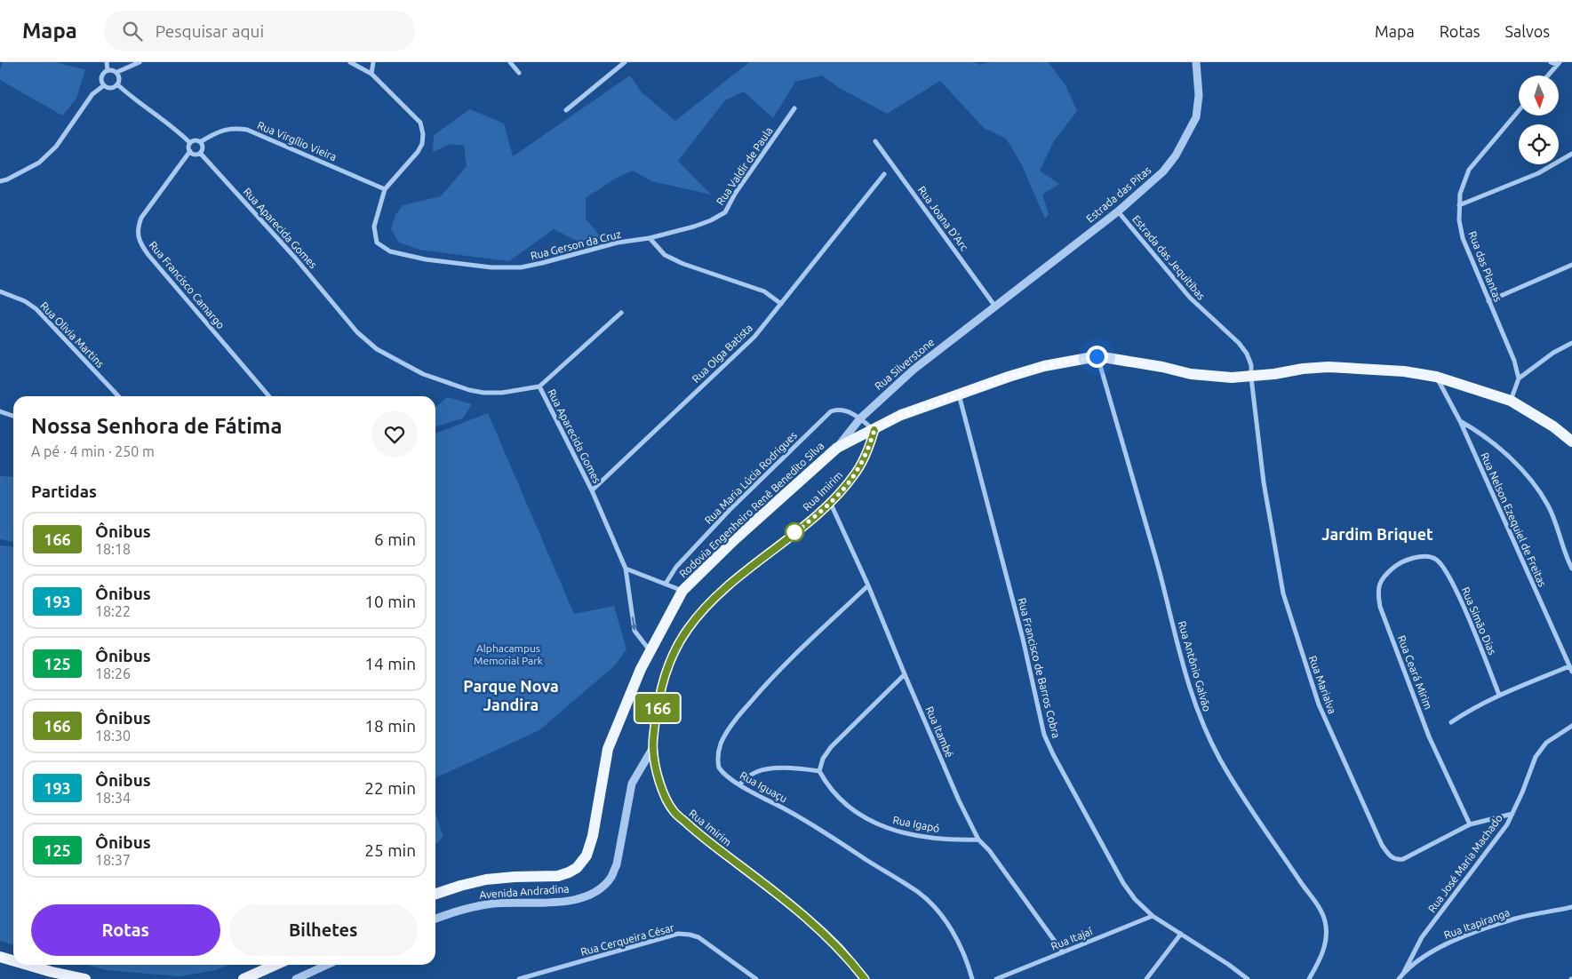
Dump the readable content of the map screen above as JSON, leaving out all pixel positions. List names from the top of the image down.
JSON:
{
  "streets": {
    "main road": ["Rodovia Engenheiro Renê Benedito Silva"],
    "street": [
      "Rua Virgílio Vieira",
      "Rua Valdir de Paula",
      "Estrada das Pitas",
      "Rua Joana D'Arc",
      "Rua Aparecida Gomes",
      "Rua Gerson da Cruz",
      "Estrada das Jequitibas",
      "Rua das Plantas",
      "Rua Francisco Camargo",
      "Rua Olivia Martins",
      "Rua Olga Batista",
      "Rua Silverstone",
      "Rua Maria Lúcia Rodrigues",
      "Rua Imirim",
      "Rua Nelson Ezequiel de Freitas",
      "Rua Simão Dias",
      "Rua Antônio Galvão",
      "Rua Francisco de Barros Cobra",
      "Rua Ceará Mirim",
      "Rua Marialva",
      "Rua Itambé",
      "Rua Iguaçu",
      "Rua Igapó",
      "Rua José Maria Machado",
      "Avenida Andradina",
      "Rua Itapiranga",
      "Rua Itajaí",
      "Rua Cerqueira César"
    ]
  },
  "crossings": [
    ["Rua Virgílio Vieira", "Rua Aparecida Gomes"],
    ["Rua Virgílio Vieira", "Rua Gerson da Cruz"],
    ["Rua Virgílio Vieira", "Rua Francisco Camargo"],
    ["Rua Valdir de Paula", "Rua Gerson da Cruz"],
    ["Estrada das Pitas", "Rua Joana D'Arc"],
    ["Estrada das Pitas", "Estrada das Jequitibas"],
    ["Estrada das Pitas", "Rua Silverstone"],
    ["Rua Joana D'Arc", "Rua Silverstone"],
    ["Rua Aparecida Gomes", "Rua Francisco Camargo"],
    ["Rua Aparecida Gomes", "Rua Olga Batista"],
    ["Rua Aparecida Gomes", "Rodovia Engenheiro Renê Benedito Silva"],
    ["Estrada das Jequitibas", "Rodovia Engenheiro Renê Benedito Silva"],
    ["Estrada das Jequitibas", "Rua Marialva"],
    ["Rua Silverstone", "Rua Maria Lúcia Rodrigues"],
    ["Rua Silverstone", "Rodovia Engenheiro Renê Benedito Silva"],
    ["Rua Maria Lúcia Rodrigues", "Rua Imirim"],
    ["Rua Maria Lúcia Rodrigues", "Rodovia Engenheiro Renê Benedito Silva"],
    ["Rua Imirim", "Rodovia Engenheiro Renê Benedito Silva"],
    ["Rua Imirim", "Rua Itambé"],
    ["Rua Imirim", "Avenida Andradina"],
    ["Rodovia Engenheiro Renê Benedito Silva", "Rua Nelson Ezequiel de Freitas"],
    ["Rodovia Engenheiro Renê Benedito Silva", "Rua Antônio Galvão"],
    ["Rodovia Engenheiro Renê Benedito Silva", "Rua Francisco de Barros Cobra"],
    ["Rodovia Engenheiro Renê Benedito Silva", "Rua Marialva"],
    ["Rua Simão Dias", "Rua Ceará Mirim"],
    ["Rua Francisco de Barros Cobra", "Rua Itajaí"],
    ["Rua Ceará Mirim", "Rua Marialva"],
    ["Rua Marialva", "Rua José Maria Machado"],
    ["Rua Itambé", "Rua Iguaçu"],
    ["Rua Itambé", "Rua Igapó"],
    ["Rua Itambé", "Rua Itajaí"],
    ["Rua José Maria Machado", "Rua Itapiranga"]
  ],
  "districts": ["Jardim Briquet", "Parque Nova Jandira"],
  "parks": ["Alphacampus Memorial Park"],
  "lines": ["bus line 166"],
  "north": "bottom",
  "page": {
    "header": "Mapa",
    "search": "Pesquisar aqui",
    "nav": ["Mapa", "Rotas", "Salvos"],
    "on_map": "166",
    "heading": [
      ["Nossa Senhora de Fátima", "A pé · 4 min · 250 m"],
      "Partidas"
    ],
    "list": [
      {
        "mark": "166",
        "name": "Ônibus",
        "note": "18:18",
        "value": "6 min"
      },
      {
        "mark": "193",
        "name": "Ônibus",
        "note": "18:22",
        "value": "10 min"
      },
      {
        "mark": "125",
        "name": "Ônibus",
        "note": "18:26",
        "value": "14 min"
      },
      {
        "mark": "166",
        "name": "Ônibus",
        "note": "18:30",
        "value": "18 min"
      },
      {
        "mark": "193",
        "name": "Ônibus",
        "note": "18:34",
        "value": "22 min"
      },
      {
        "mark": "125",
        "name": "Ônibus",
        "note": "18:37",
        "value": "25 min"
      }
    ],
    "buttons": ["Rotas", "Bilhetes"]
  }
}
